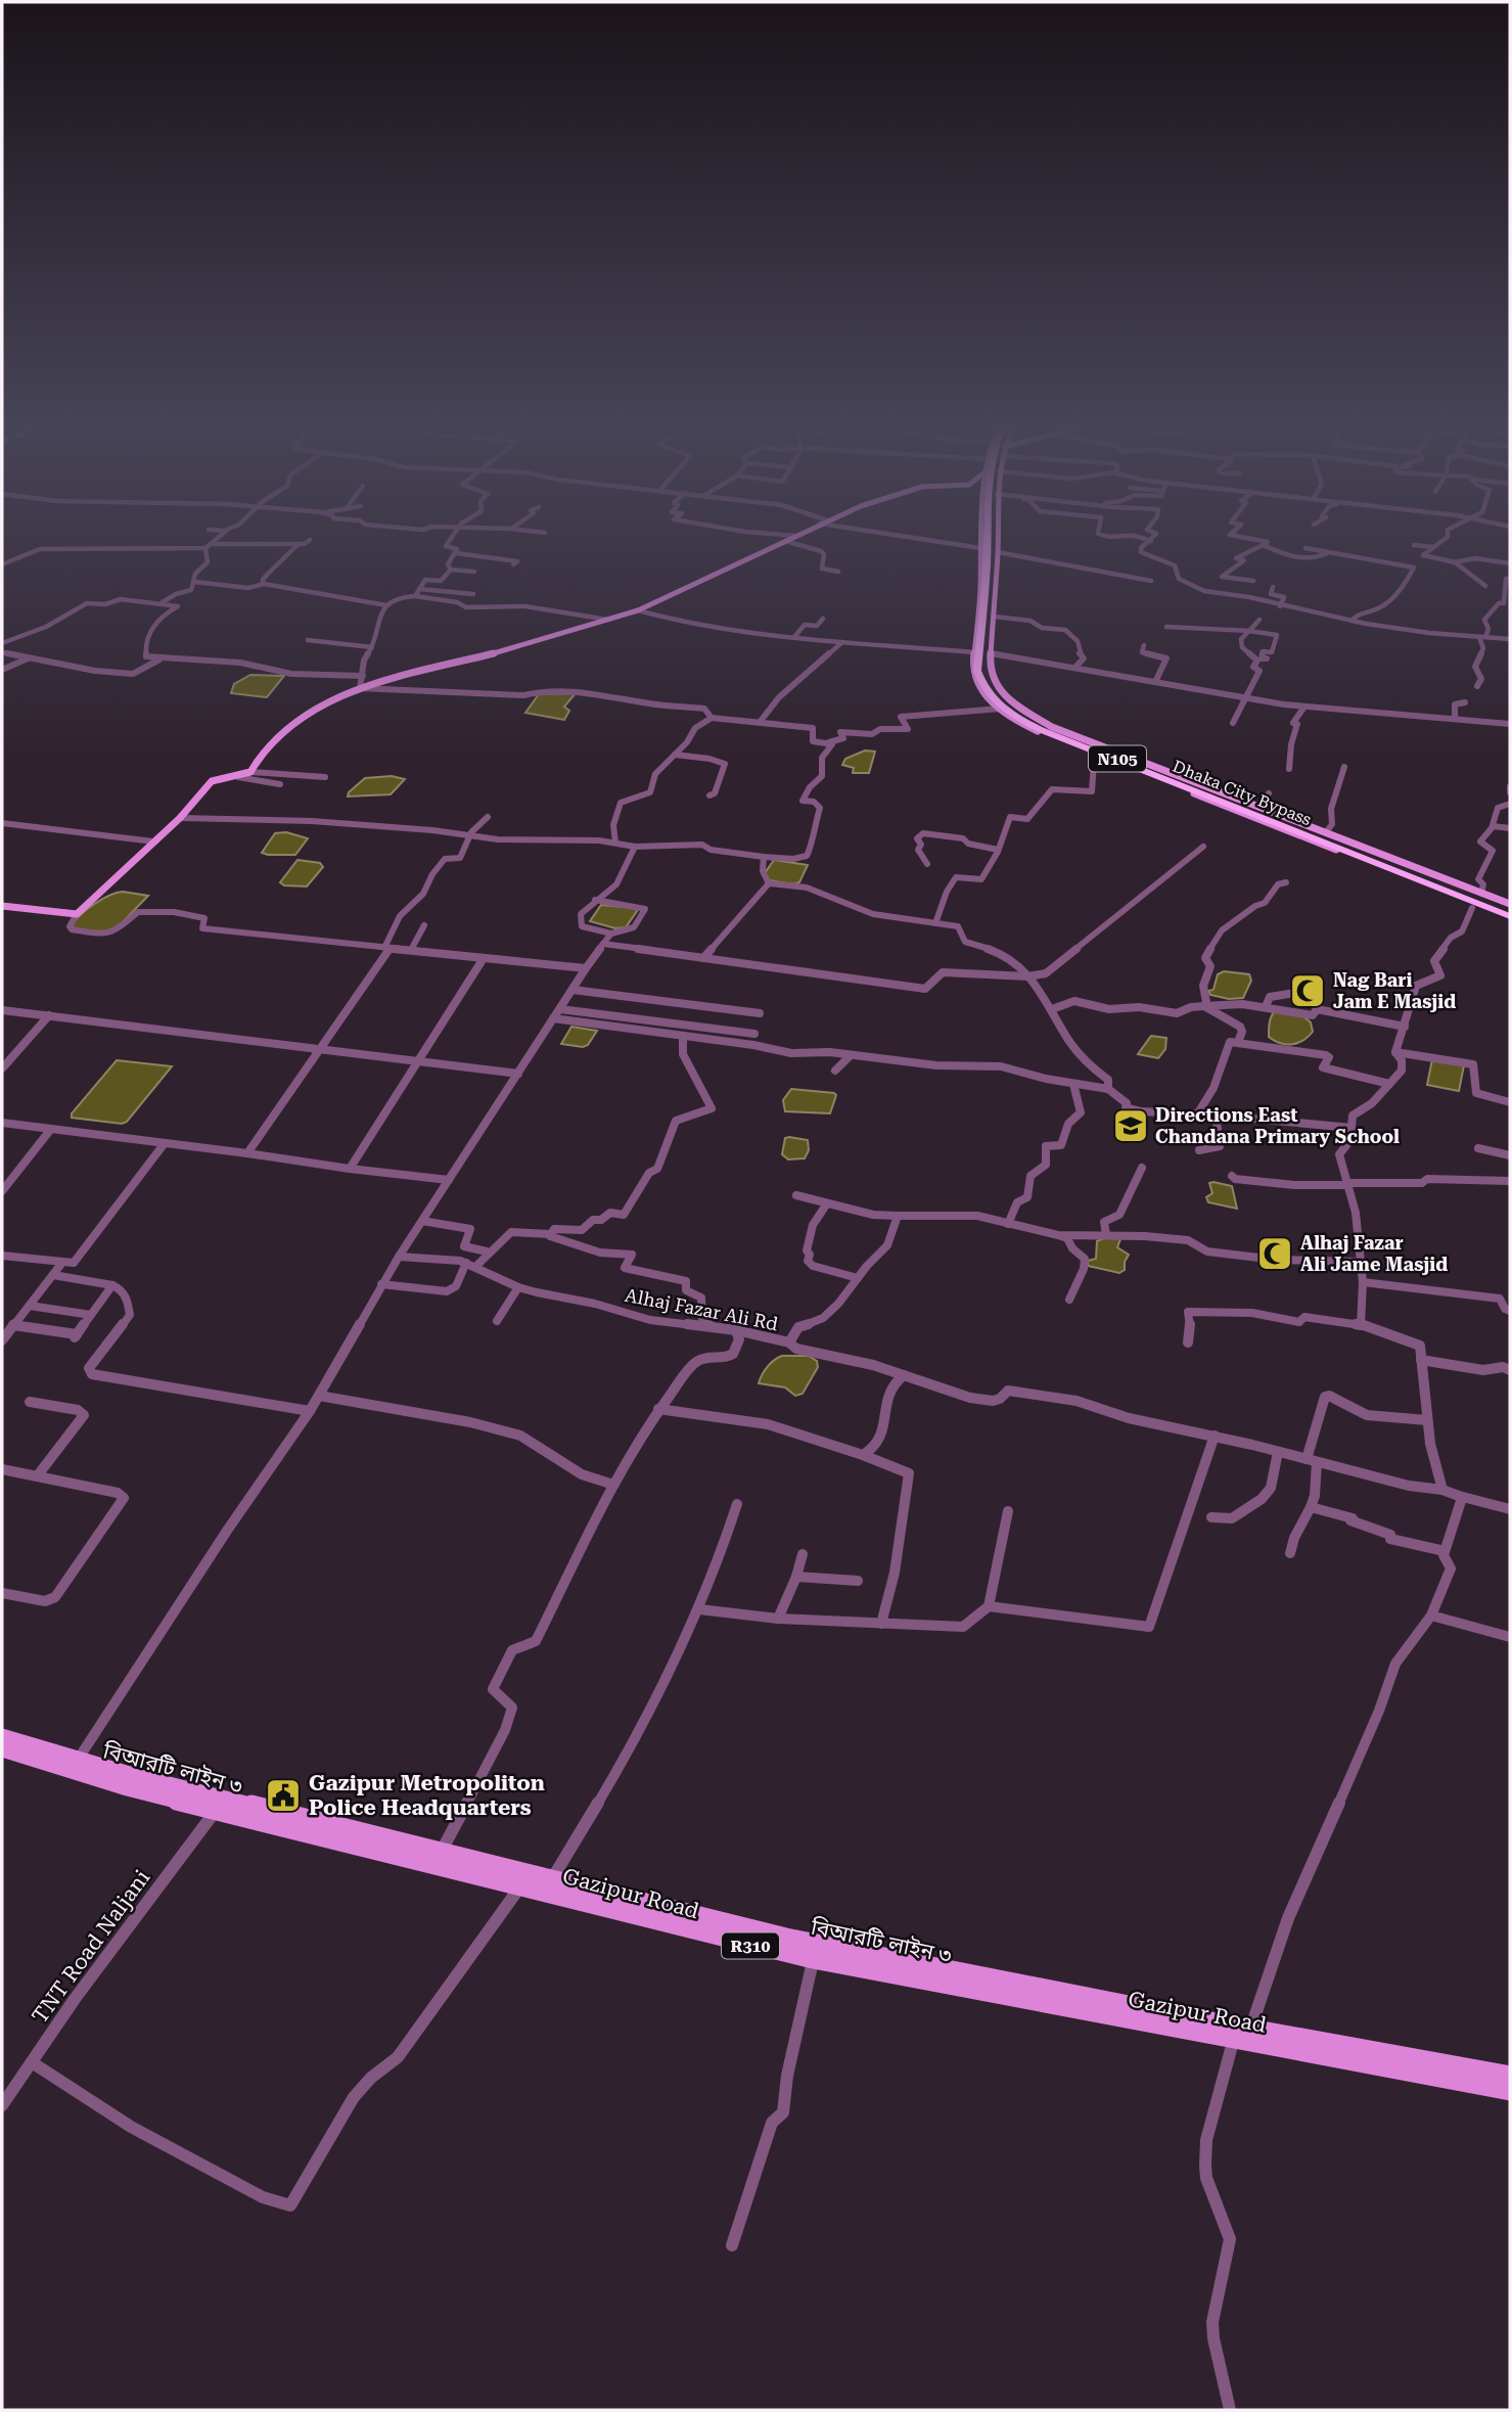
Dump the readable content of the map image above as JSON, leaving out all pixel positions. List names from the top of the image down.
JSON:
{
  "streets": {
    "highway": ["N105", "Dhaka City Bypass"],
    "main road": ["বিআরটি লাইন ৩", "Gazipur Road", "R310"],
    "street": ["Alhaj Fazar Ali Rd", "TNT Road Naljani"]
  },
  "crossings": [
    ["Gazipur Road", "TNT Road Naljani"]
  ],
  "places": {
    "mosque": ["Nag Bari Jam E Masjid", "Alhaj Fazar Ali Jame Masjid"],
    "school or university": ["Directions East Chandana Primary School"],
    "public building": ["Gazipur Metropoliton Police Headquarters"]
  }
}
